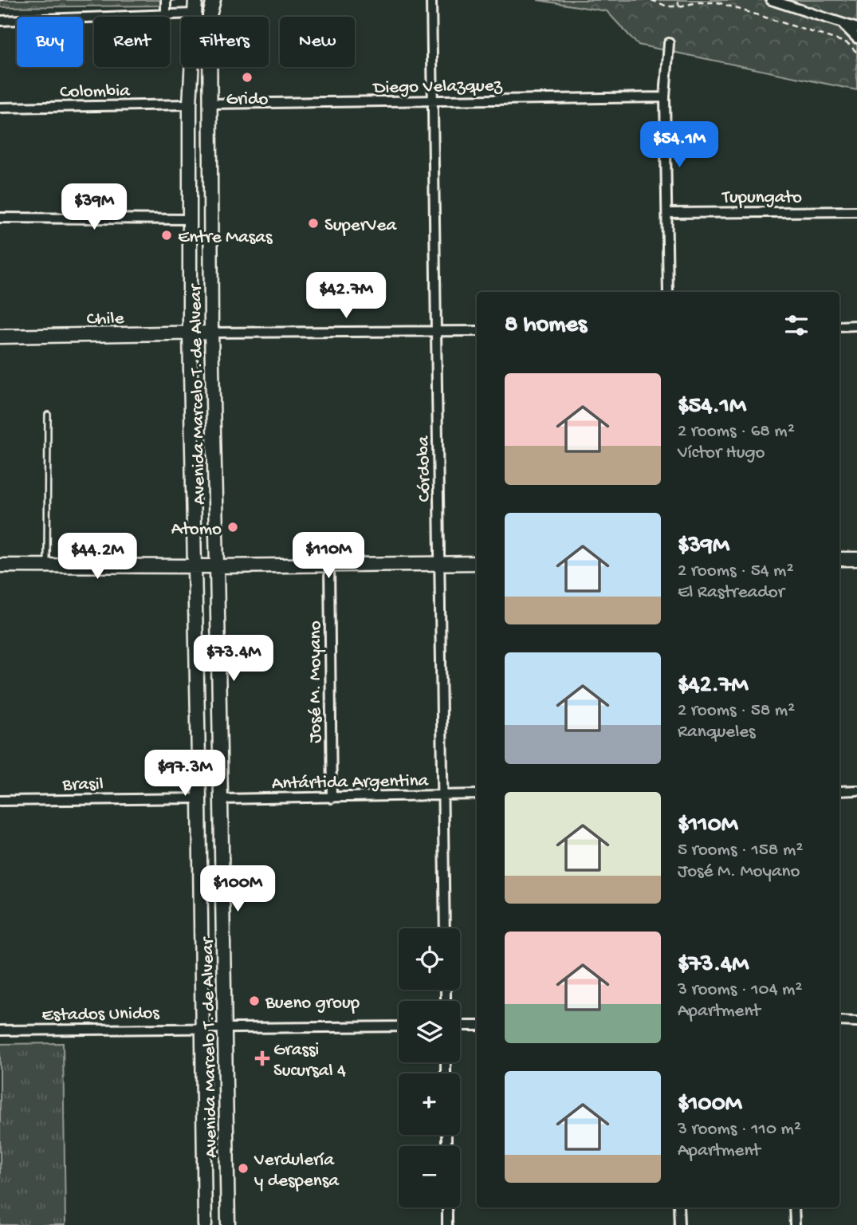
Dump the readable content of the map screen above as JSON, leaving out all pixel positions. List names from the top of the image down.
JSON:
{
  "streets": {
    "main road": ["Chile", "Avenida Marcelo T. de Alvear"],
    "street": [
      "Diego Velazquez",
      "Colombia",
      "Tupungato",
      "Córdoba",
      "José M. Moyano",
      "Antártida Argentina",
      "Brasil",
      "Estados Unidos"
    ]
  },
  "crossings": [
    ["Diego Velazquez", "Avenida Marcelo T. de Alvear"],
    ["Diego Velazquez", "Córdoba"],
    ["Colombia", "Avenida Marcelo T. de Alvear"],
    ["Chile", "Avenida Marcelo T. de Alvear"],
    ["Avenida Marcelo T. de Alvear", "Antártida Argentina"],
    ["Avenida Marcelo T. de Alvear", "Brasil"],
    ["Avenida Marcelo T. de Alvear", "Estados Unidos"],
    ["Córdoba", "Antártida Argentina"],
    ["José M. Moyano", "Antártida Argentina"]
  ],
  "places": {
    "other": [
      "Grido",
      "SuperVea",
      "Entre Masas",
      "Atomo",
      "Bueno group",
      "Verdulería y despensa"
    ],
    "health": ["Grassi Sucursal 4"]
  },
  "page": {
    "chip": [
      "Buy",
      "Rent",
      "Filters",
      "New"
    ],
    "price": [
      "$54.1M",
      "$39M",
      "$42.7M",
      "$110M",
      "$44.2M",
      "$73.4M",
      "$97.3M",
      "$100M"
    ],
    "heading": "8 homes",
    "list": [
      {
        "name": "$54.1M",
        "note": "2 rooms · 68 m² · Víctor Hugo"
      },
      {
        "name": "$39M",
        "note": "2 rooms · 54 m² · El Rastreador"
      },
      {
        "name": "$42.7M",
        "note": "2 rooms · 58 m² · Ranqueles"
      },
      {
        "name": "$110M",
        "note": "5 rooms · 158 m² · José M. Moyano"
      },
      {
        "name": "$73.4M",
        "note": "3 rooms · 104 m² · Apartment"
      },
      {
        "name": "$100M",
        "note": "3 rooms · 110 m² · Apartment"
      }
    ],
    "map_buttons": ["+", "−"]
  }
}
